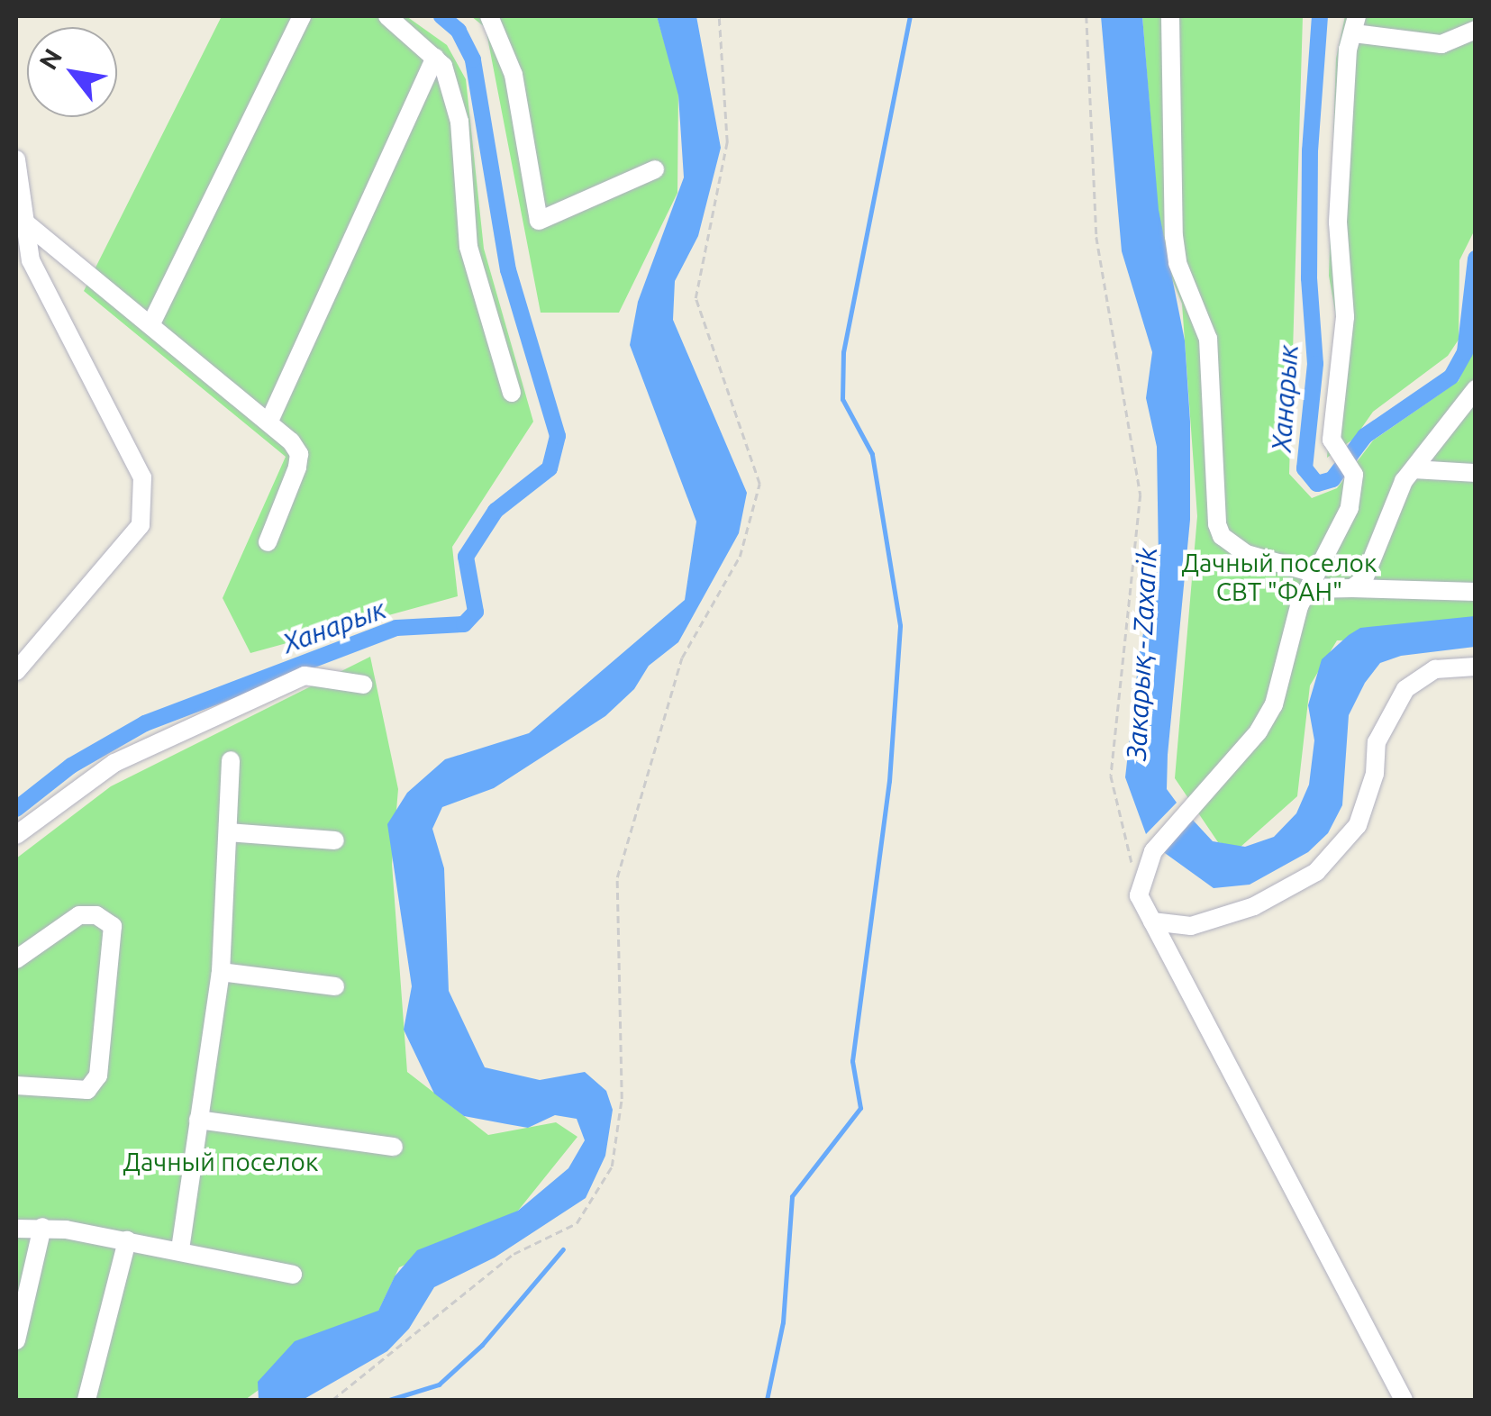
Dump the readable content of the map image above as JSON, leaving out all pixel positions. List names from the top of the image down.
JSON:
{
  "water": ["Ханарык", "Закарық - Zaxarik"],
  "parks": ["Дачный поселок СВТ \"ФАН\"", "Дачный поселок"],
  "north": "top left"
}
